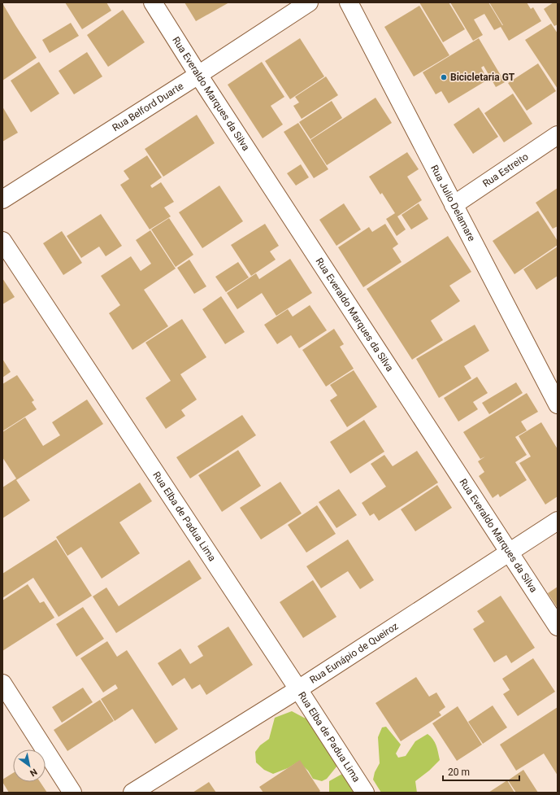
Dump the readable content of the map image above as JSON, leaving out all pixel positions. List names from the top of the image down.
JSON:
{
  "streets": {
    "street": [
      "Rua Everaldo Marques da Silva",
      "Rua Belford Duarte",
      "Rua Estreito",
      "Rua Julio Delamare",
      "Rua Elba de Padua Lima",
      "Rua Eunápio de Queiroz"
    ]
  },
  "crossings": [
    ["Rua Everaldo Marques da Silva", "Rua Belford Duarte"],
    ["Rua Everaldo Marques da Silva", "Rua Eunápio de Queiroz"],
    ["Rua Estreito", "Rua Julio Delamare"],
    ["Rua Elba de Padua Lima", "Rua Eunápio de Queiroz"]
  ],
  "places": ["Bicicletaria GT"],
  "scale_bar": "20 m",
  "north": "bottom right"
}
